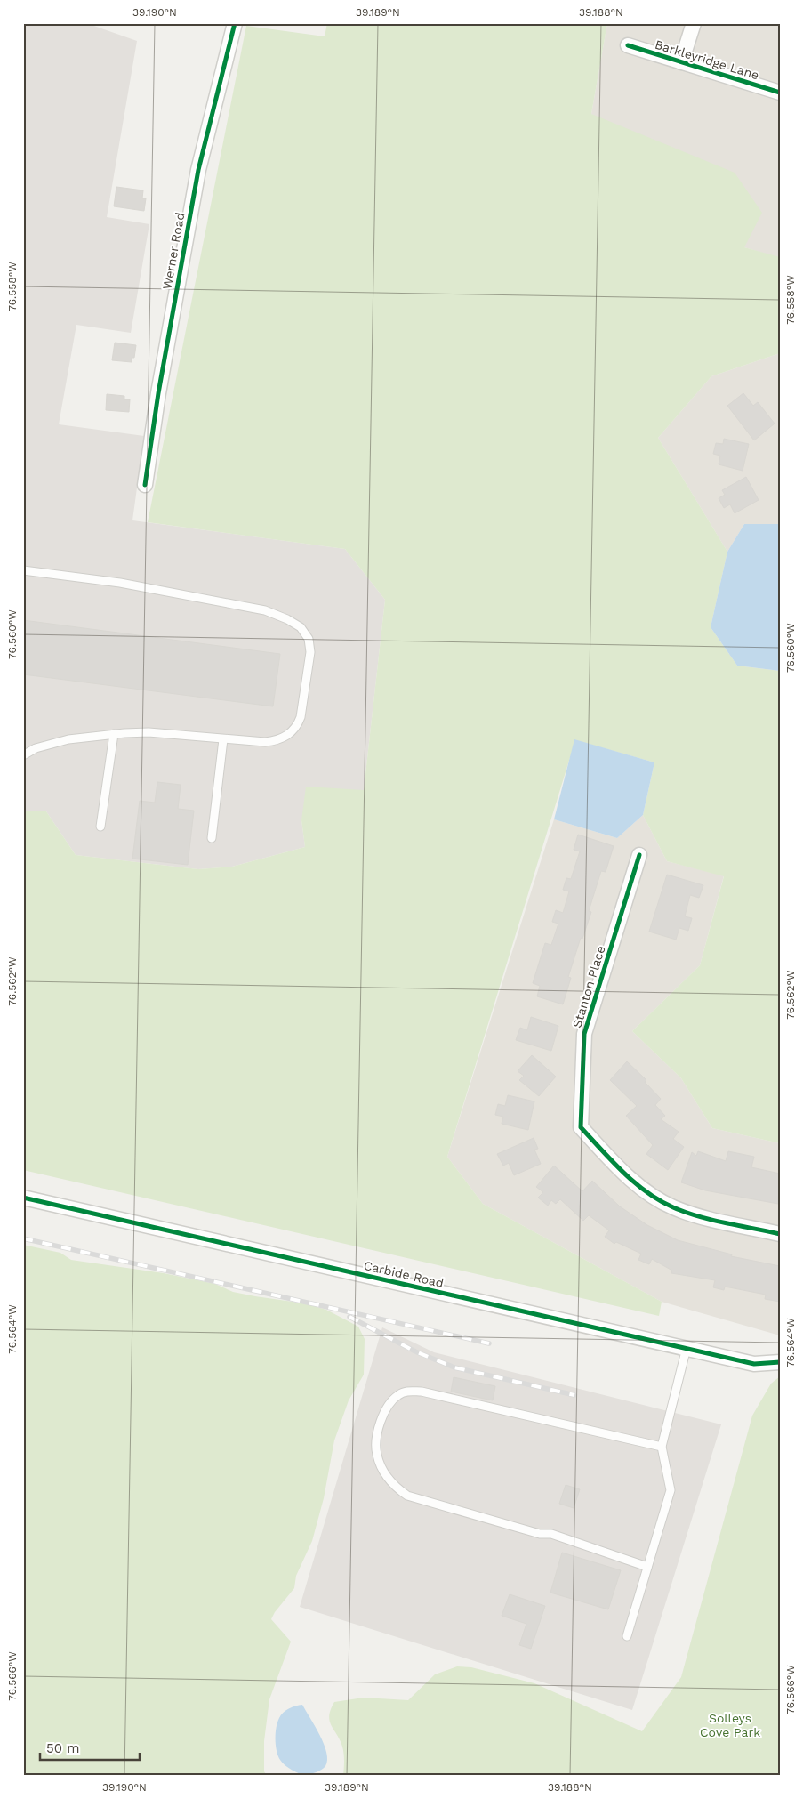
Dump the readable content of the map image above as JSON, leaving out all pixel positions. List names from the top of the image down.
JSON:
{
  "streets": {
    "street": [
      "Barkleyridge Lane",
      "Werner Road",
      "Stanton Place",
      "Carbide Road"
    ]
  },
  "parks": ["Solleys Cove Park"],
  "scale_bar": "50 m",
  "coordinates": [
    "39.190°N",
    "39.189°N",
    "39.188°N",
    "76.558°W",
    "76.560°W",
    "76.562°W",
    "76.564°W",
    "76.566°W"
  ]
}
